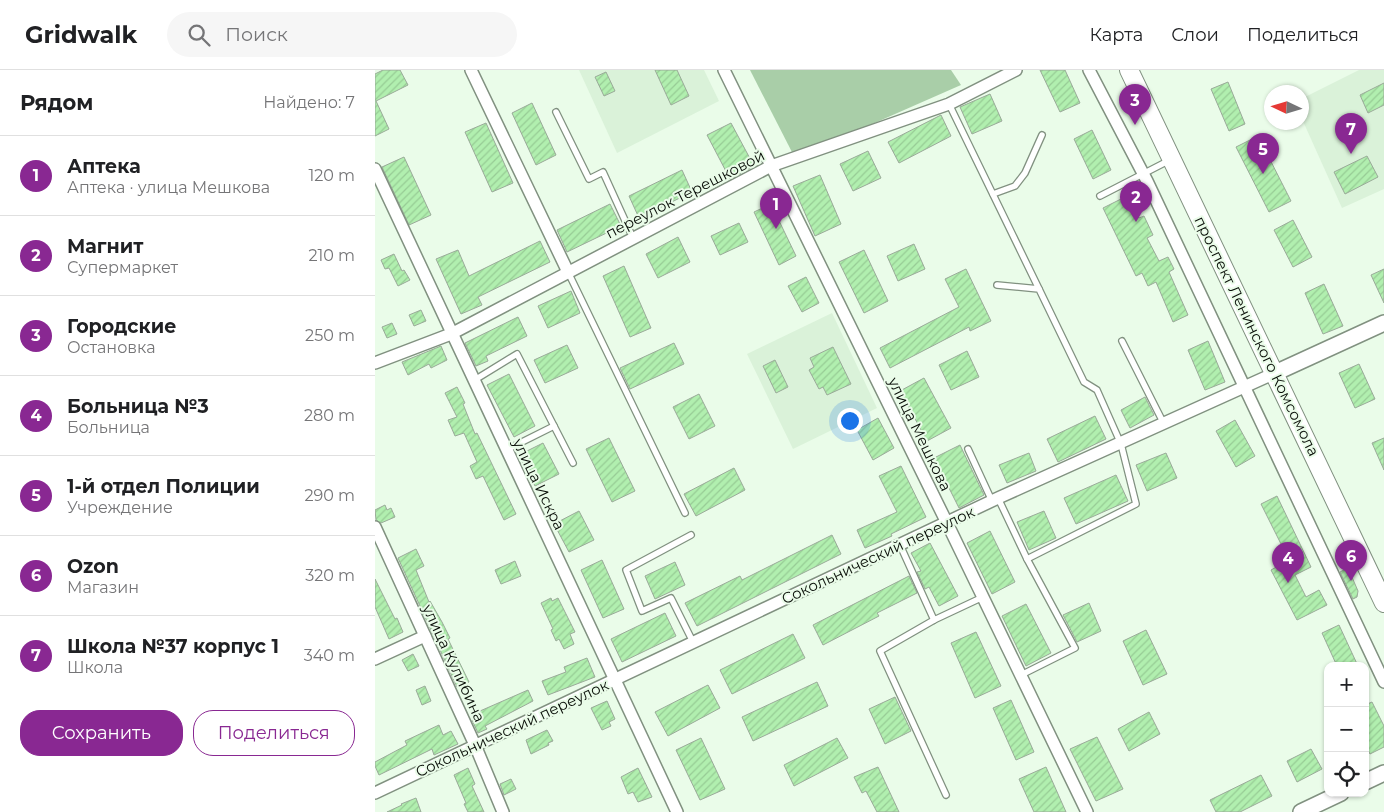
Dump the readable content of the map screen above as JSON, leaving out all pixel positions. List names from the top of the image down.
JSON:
{
  "streets": {
    "main road": ["проспект Ленинского Комсомола"],
    "street": [
      "переулок Терешковой",
      "улица Мешкова",
      "улица Искра",
      "Сокольнический переулок",
      "улица Кулибина"
    ]
  },
  "crossings": [
    ["переулок Терешковой", "улица Мешкова"],
    ["переулок Терешковой", "улица Искра"],
    ["проспект Ленинского Комсомола", "Сокольнический переулок"],
    ["улица Мешкова", "Сокольнический переулок"],
    ["улица Искра", "Сокольнический переулок"],
    ["Сокольнический переулок", "улица Кулибина"]
  ],
  "north": "left",
  "page": {
    "header": "Gridwalk",
    "search": "Поиск",
    "nav": ["Карта", "Слои", "Поделиться"],
    "heading": ["Рядом", "Найдено: 7"],
    "pins": [
      "3",
      "7",
      "5",
      "2",
      "1",
      "6",
      "4"
    ],
    "list": [
      {
        "mark": "1",
        "name": "Аптека",
        "note": "Аптека · улица Мешкова",
        "value": "120 m"
      },
      {
        "mark": "2",
        "name": "Магнит",
        "note": "Супермаркет",
        "value": "210 m"
      },
      {
        "mark": "3",
        "name": "Городские",
        "note": "Остановка",
        "value": "250 m"
      },
      {
        "mark": "4",
        "name": "Больница №3",
        "note": "Больница",
        "value": "280 m"
      },
      {
        "mark": "5",
        "name": "1-й отдел Полиции",
        "note": "Учреждение",
        "value": "290 m"
      },
      {
        "mark": "6",
        "name": "Ozon",
        "note": "Магазин",
        "value": "320 m"
      },
      {
        "mark": "7",
        "name": "Школа №37 корпус 1",
        "note": "Школа",
        "value": "340 m"
      }
    ],
    "map_buttons": ["+", "−"],
    "buttons": ["Сохранить", "Поделиться"]
  }
}
